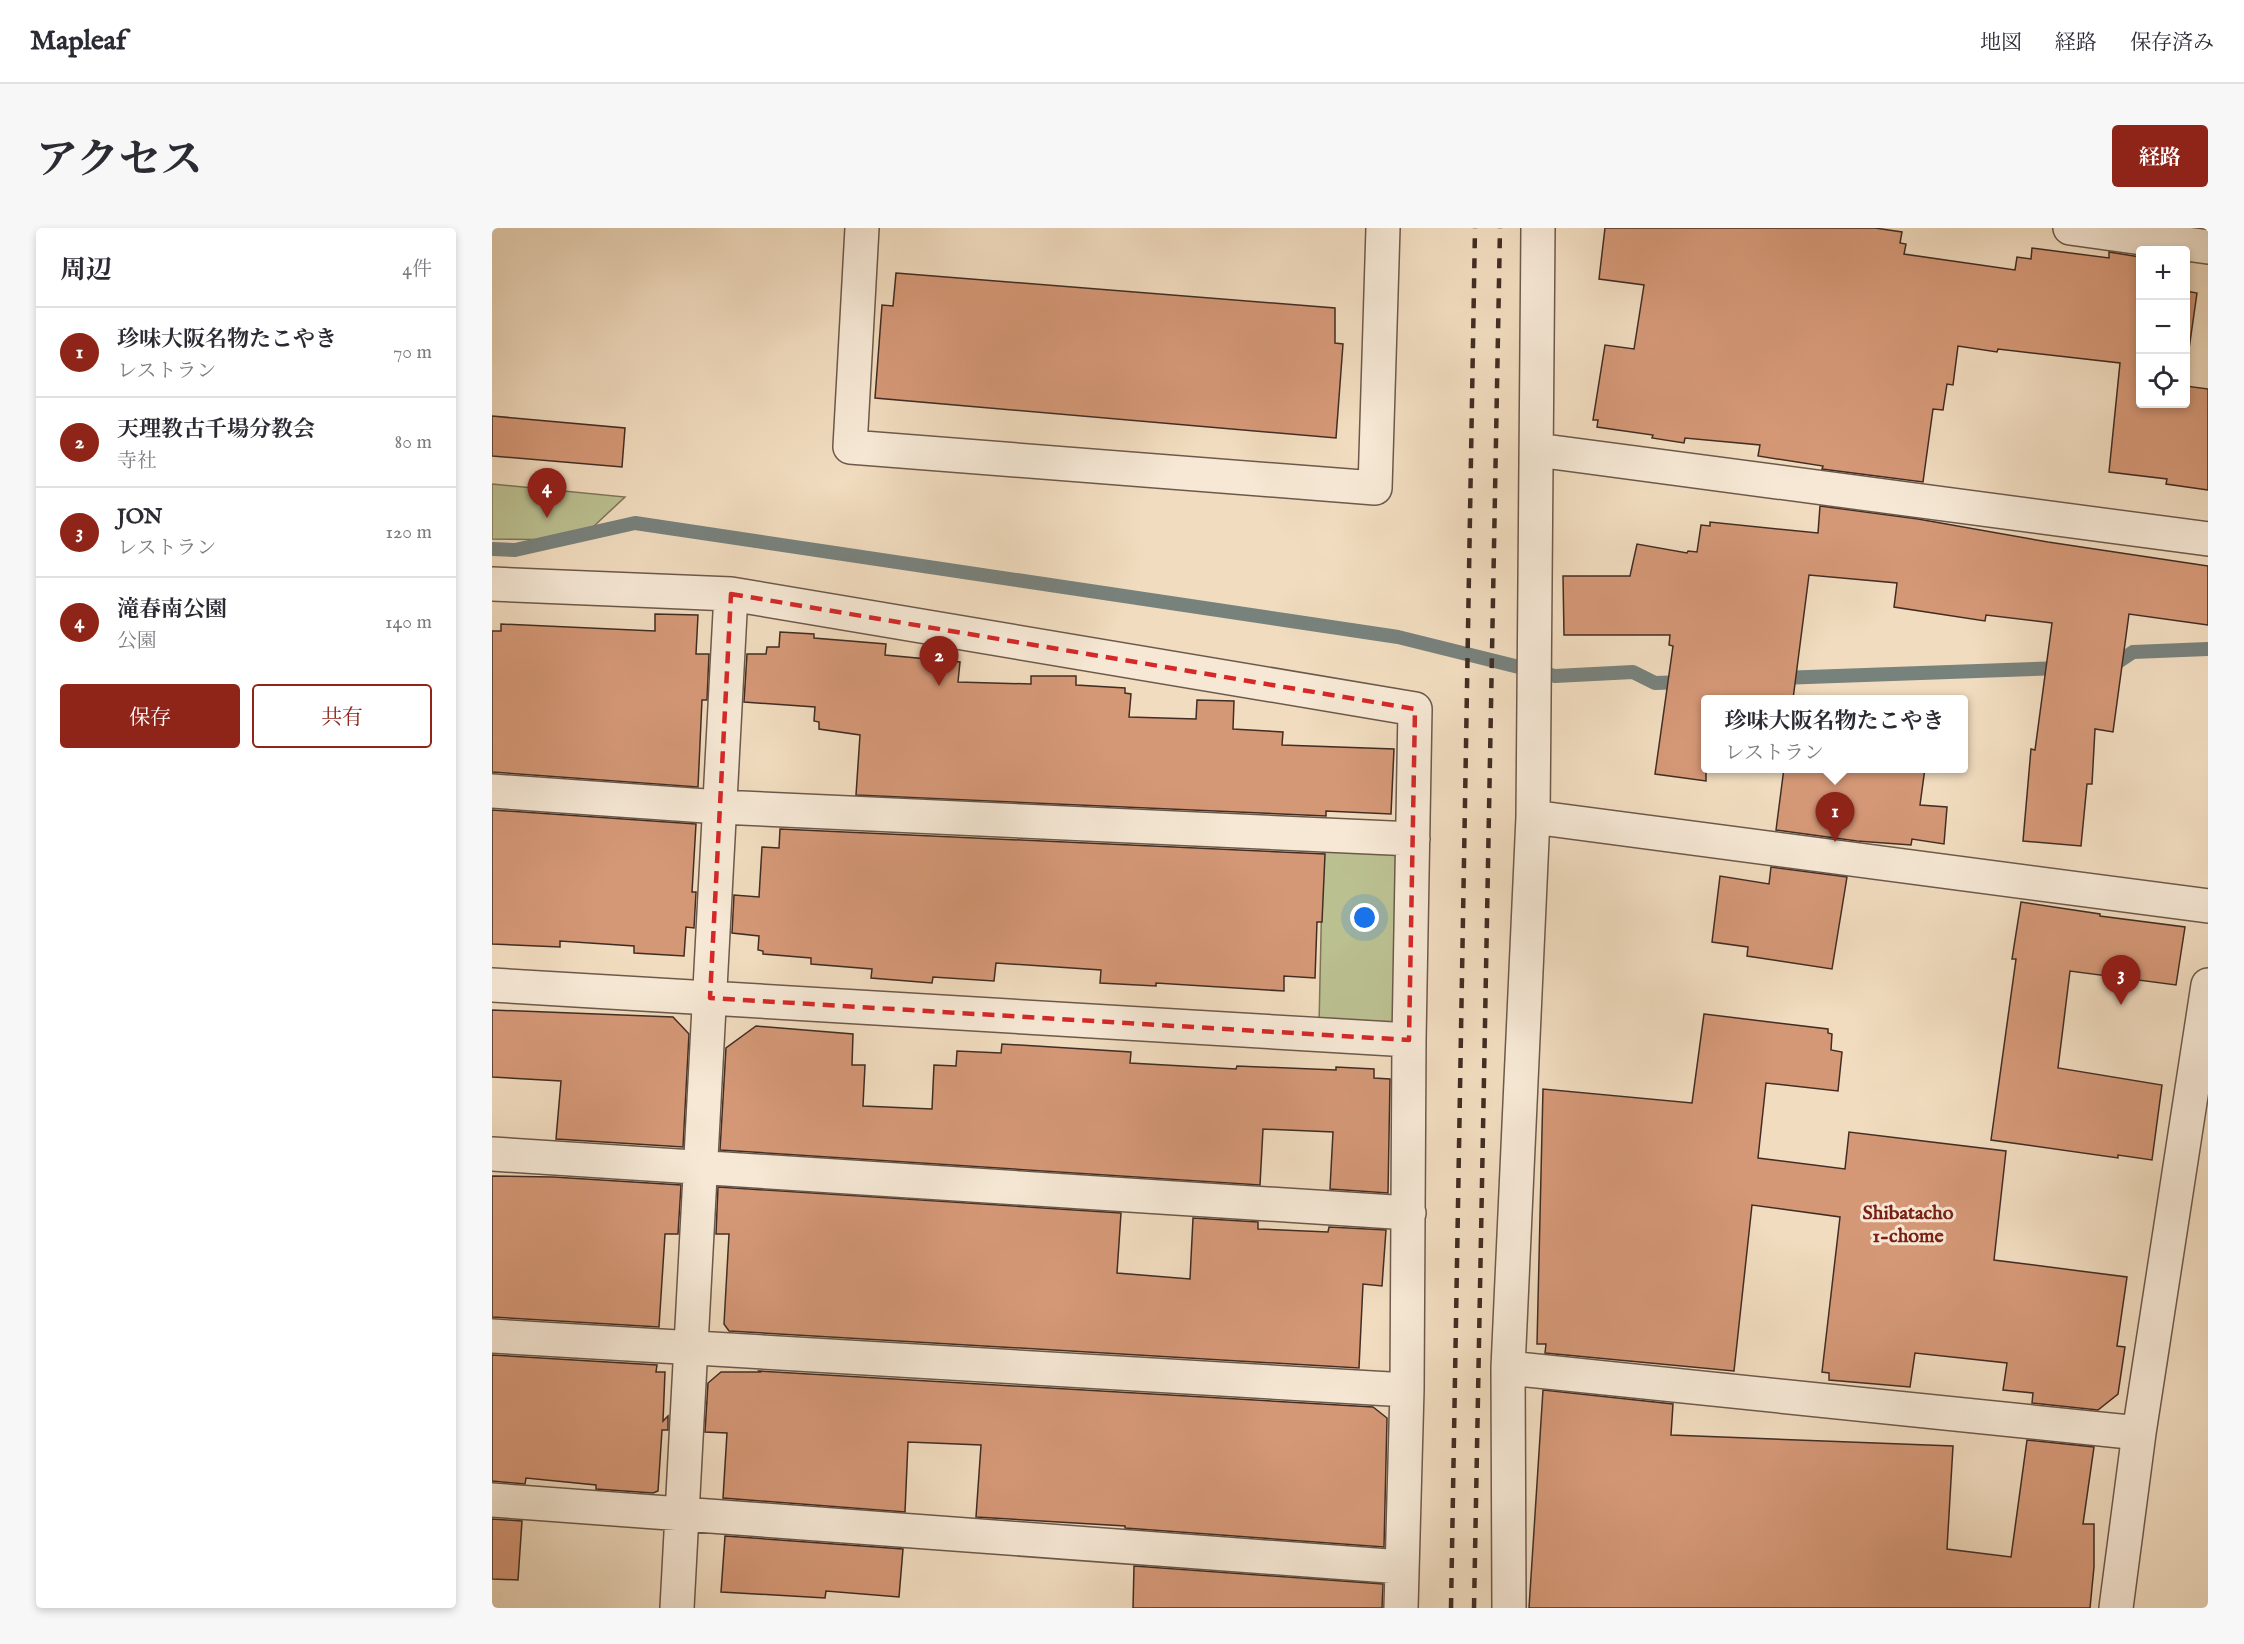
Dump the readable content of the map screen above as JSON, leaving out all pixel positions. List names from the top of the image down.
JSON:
{
  "districts": ["Shibatacho 1-chome"],
  "page": {
    "header": "Mapleaf",
    "nav": ["地図", "経路", "保存済み"],
    "title": "アクセス",
    "buttons": [
      "経路",
      ["保存", "共有"]
    ],
    "heading": ["周辺", "4件"],
    "map_buttons": ["+", "−"],
    "list": [
      {
        "mark": "1",
        "name": "珍味大阪名物たこやき",
        "note": "レストラン",
        "value": "70 m"
      },
      {
        "mark": "2",
        "name": "天理教古千場分教会",
        "note": "寺社",
        "value": "80 m"
      },
      {
        "mark": "3",
        "name": "JON",
        "note": "レストラン",
        "value": "120 m"
      },
      {
        "mark": "4",
        "name": "滝春南公園",
        "note": "公園",
        "value": "140 m"
      }
    ],
    "pins": [
      "4",
      "2",
      "1",
      "3"
    ],
    "popup": ["珍味大阪名物たこやき", "レストラン"]
  }
}
